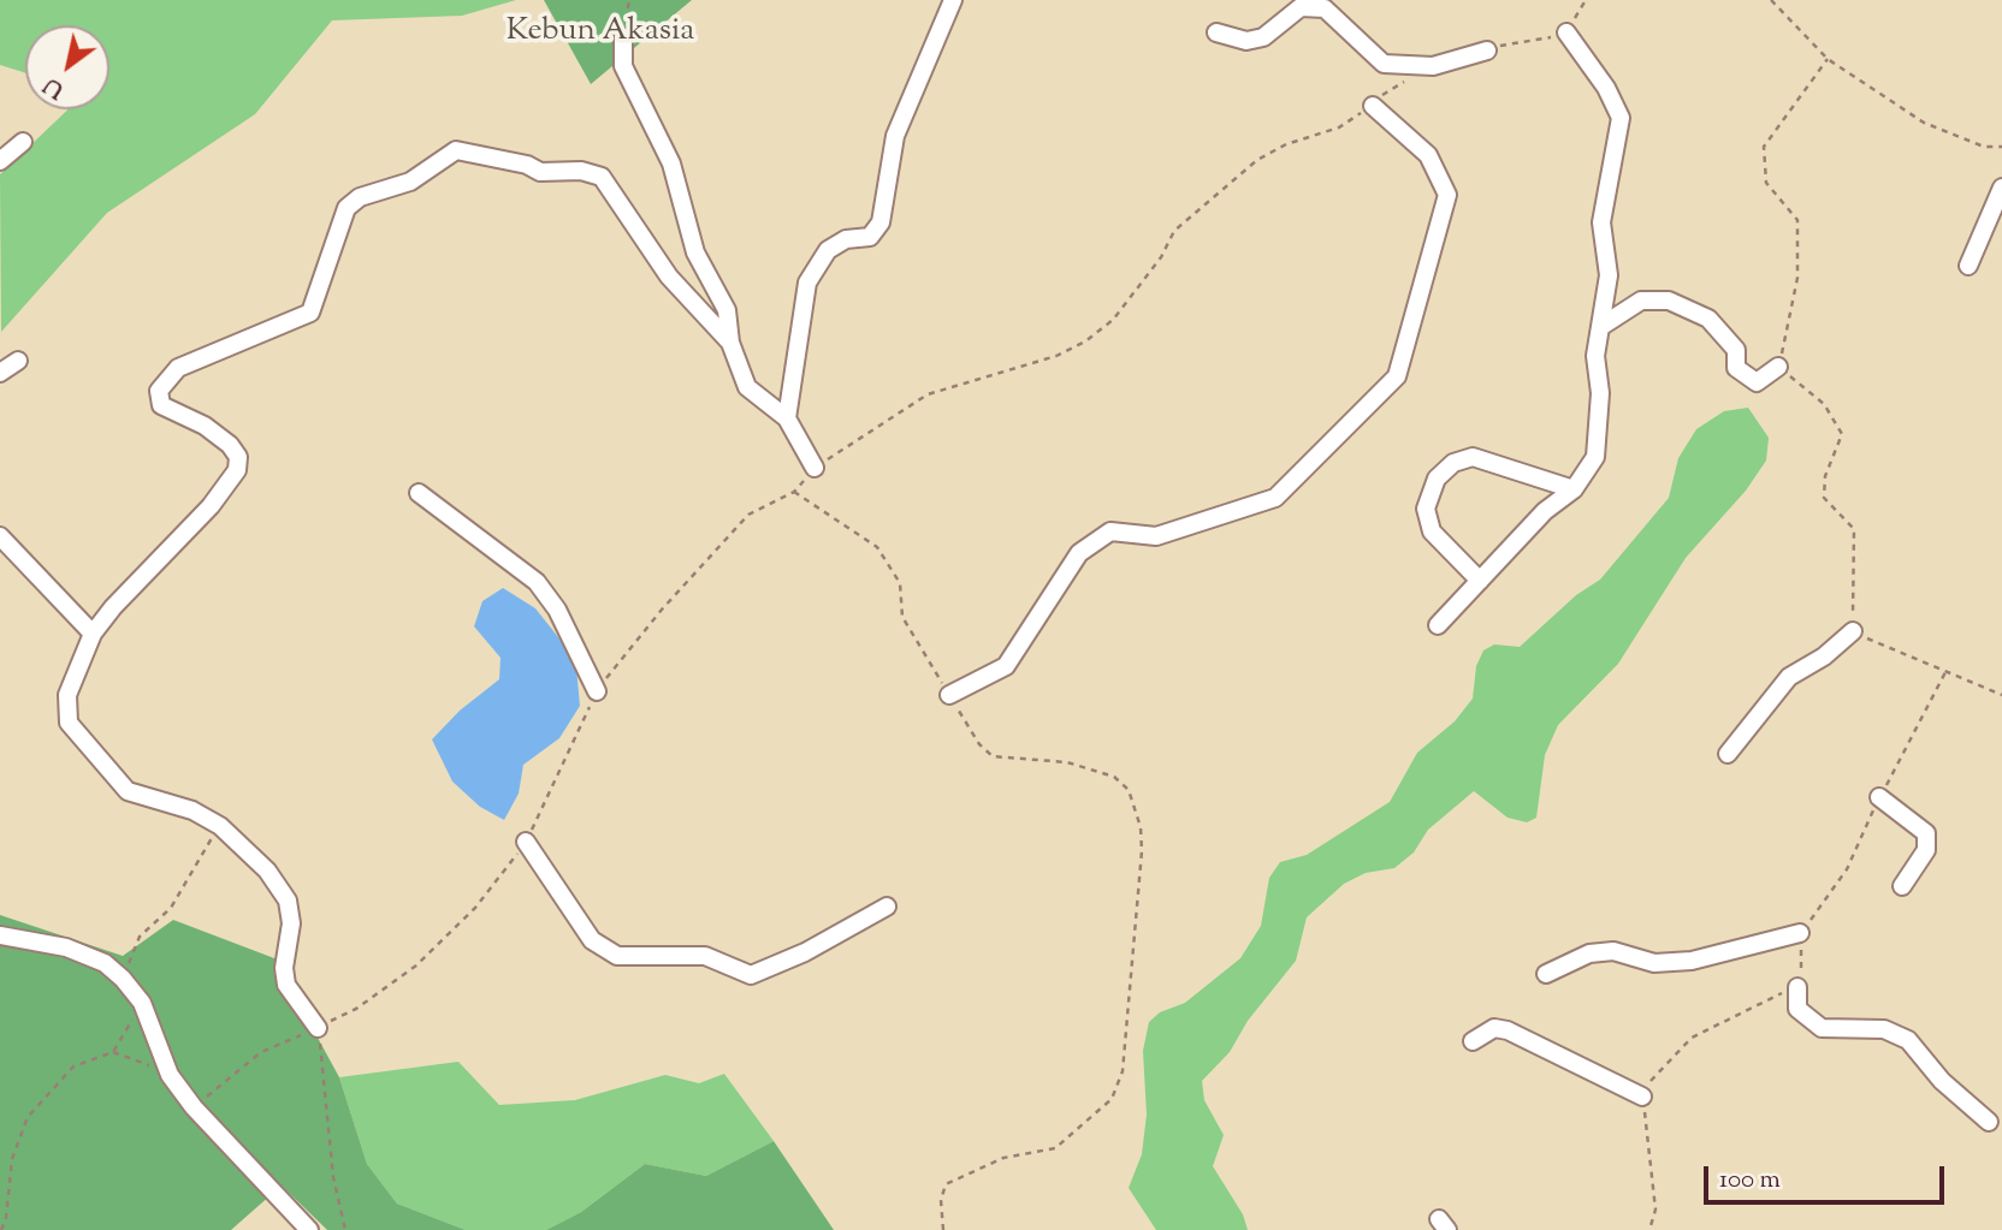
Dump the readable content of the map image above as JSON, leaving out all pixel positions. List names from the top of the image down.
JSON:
{
  "parks": ["Kebun Akasia"],
  "scale_bar": "100 m",
  "north": "bottom left"
}
